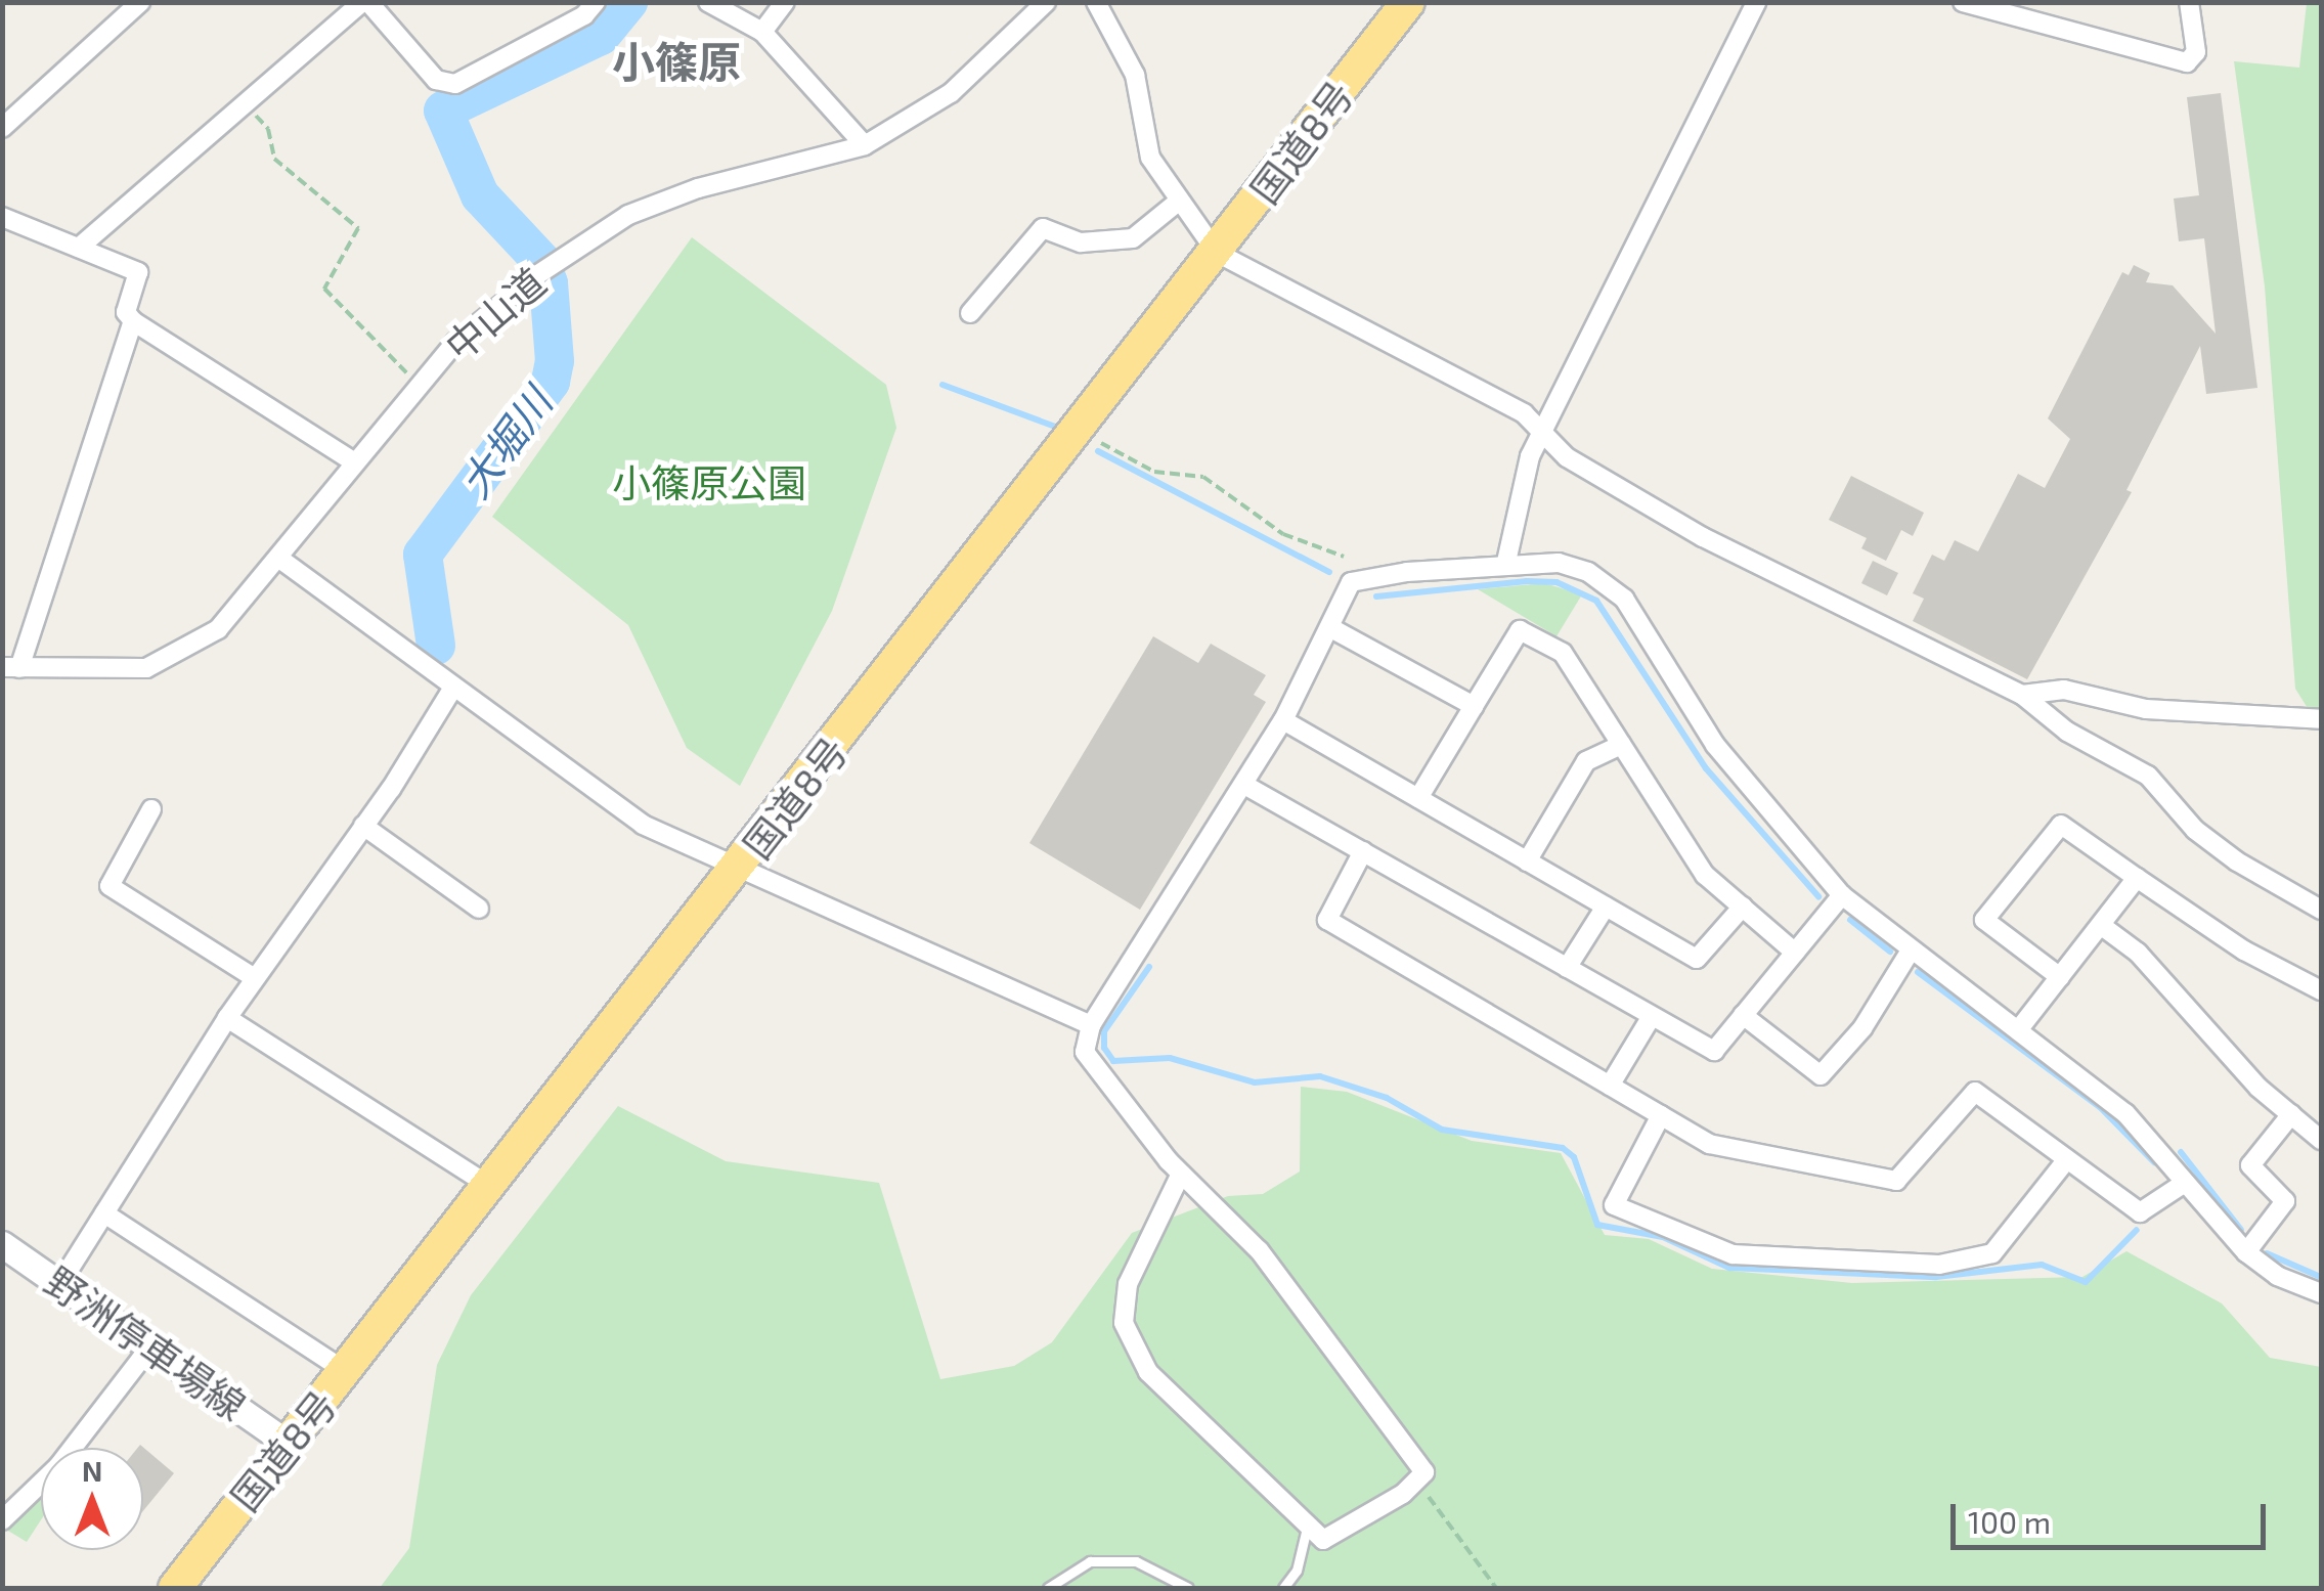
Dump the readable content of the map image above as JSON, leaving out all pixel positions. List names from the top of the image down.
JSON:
{
  "streets": {
    "highway": ["国道8号"],
    "main road": ["野洲停車場線"],
    "street": ["中山道"]
  },
  "crossings": [
    ["国道8号", "野洲停車場線"]
  ],
  "districts": ["小篠原"],
  "water": ["大堀川"],
  "parks": ["小篠原公園"],
  "scale_bar": "100 m",
  "north": "top"
}
